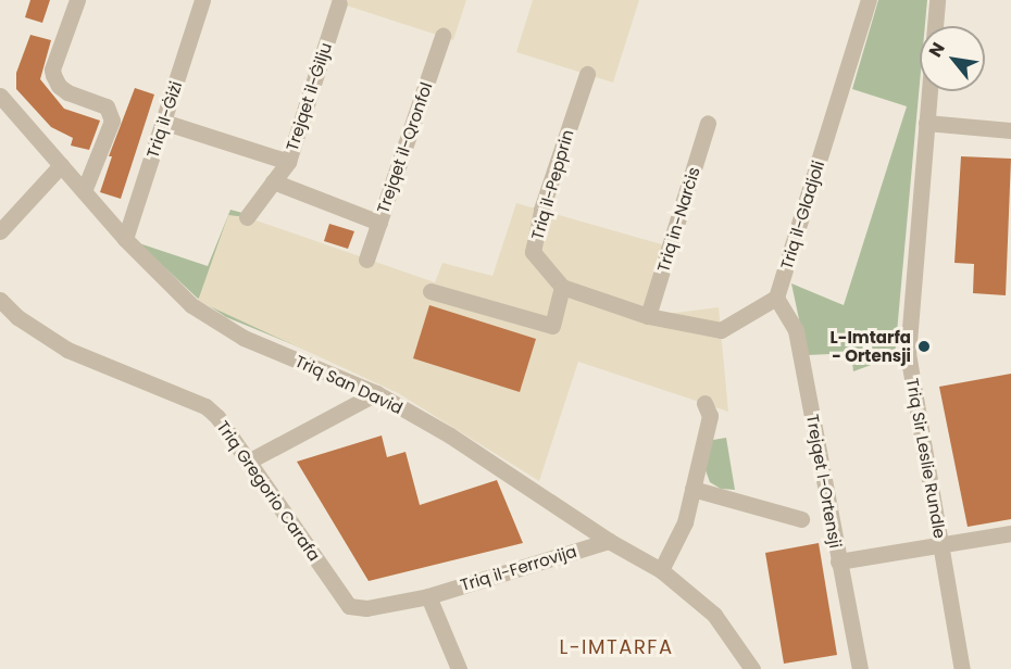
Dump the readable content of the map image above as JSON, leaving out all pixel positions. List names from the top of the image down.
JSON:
{
  "streets": {
    "street": [
      "Trejqet il-Ġilju",
      "Triq il-Ġiżi",
      "Trejqet il-Qronfol",
      "Triq il-Pepprin",
      "Triq il-Gladjoli",
      "Triq in-Narċis",
      "Triq San David",
      "Triq Sir Leslie Rundle",
      "Trejqet l-Ortensji",
      "Triq Gregorio Carafa",
      "Triq il-Ferrovija"
    ]
  },
  "crossings": [
    ["Triq il-Ġiżi", "Triq San David"],
    ["Triq il-Gladjoli", "Trejqet l-Ortensji"],
    ["Triq San David", "Triq il-Ferrovija"],
    ["Triq Gregorio Carafa", "Triq il-Ferrovija"]
  ],
  "districts": ["L-IMTARFA"],
  "places": ["L-Imtarfa - Ortensji"],
  "north": "top left"
}
